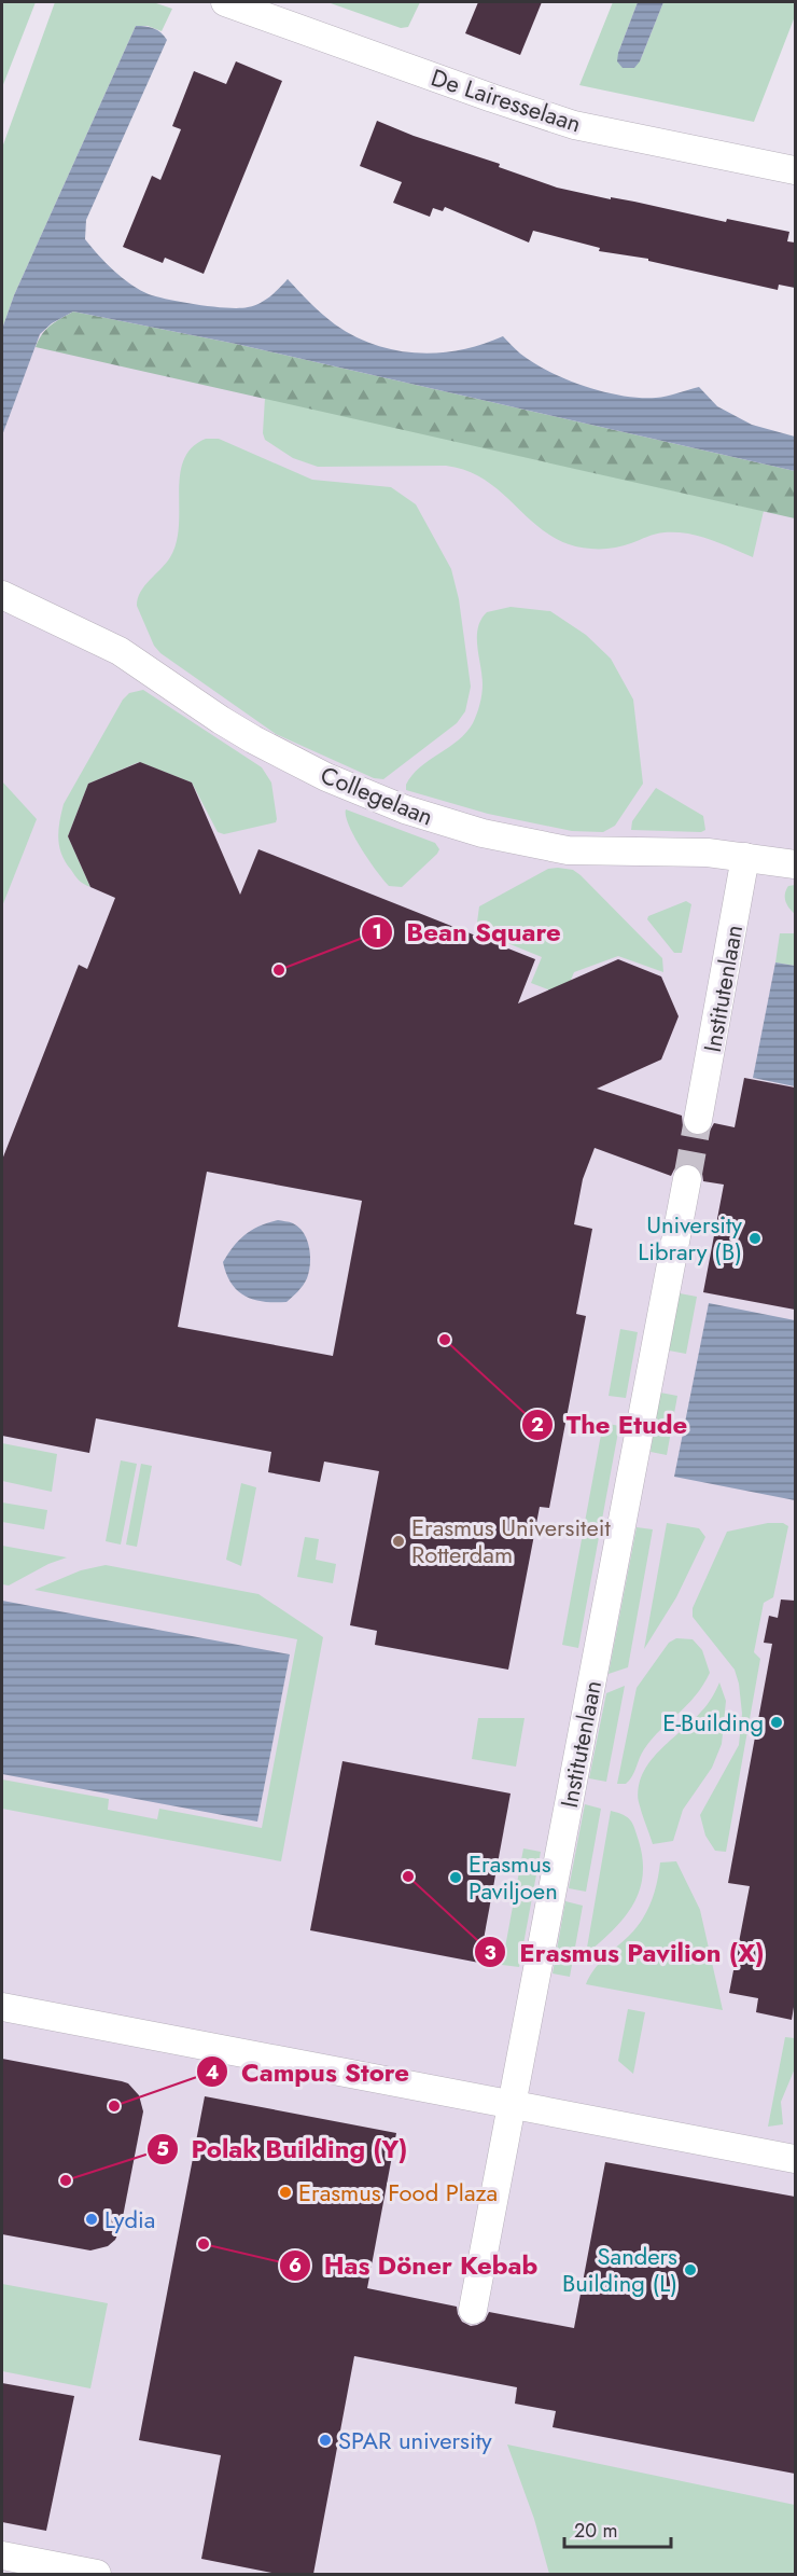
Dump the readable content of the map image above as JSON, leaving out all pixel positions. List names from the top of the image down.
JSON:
{
  "streets": {
    "street": ["De Lairesselaan", "Collegelaan", "Institutenlaan"]
  },
  "crossings": [
    ["Collegelaan", "Institutenlaan"]
  ],
  "places": [
    "Bean Square",
    "University Library (B)",
    "The Etude",
    "Erasmus Universiteit Rotterdam",
    "E-Building",
    "Erasmus Pavilion (X)",
    "Erasmus Paviljoen",
    "Campus Store",
    "Polak Building (Y)",
    "Erasmus Food Plaza",
    "Lydia",
    "Has Döner Kebab",
    "Sanders Building (L)",
    "SPAR university"
  ],
  "scale_bar": "20 m"
}
